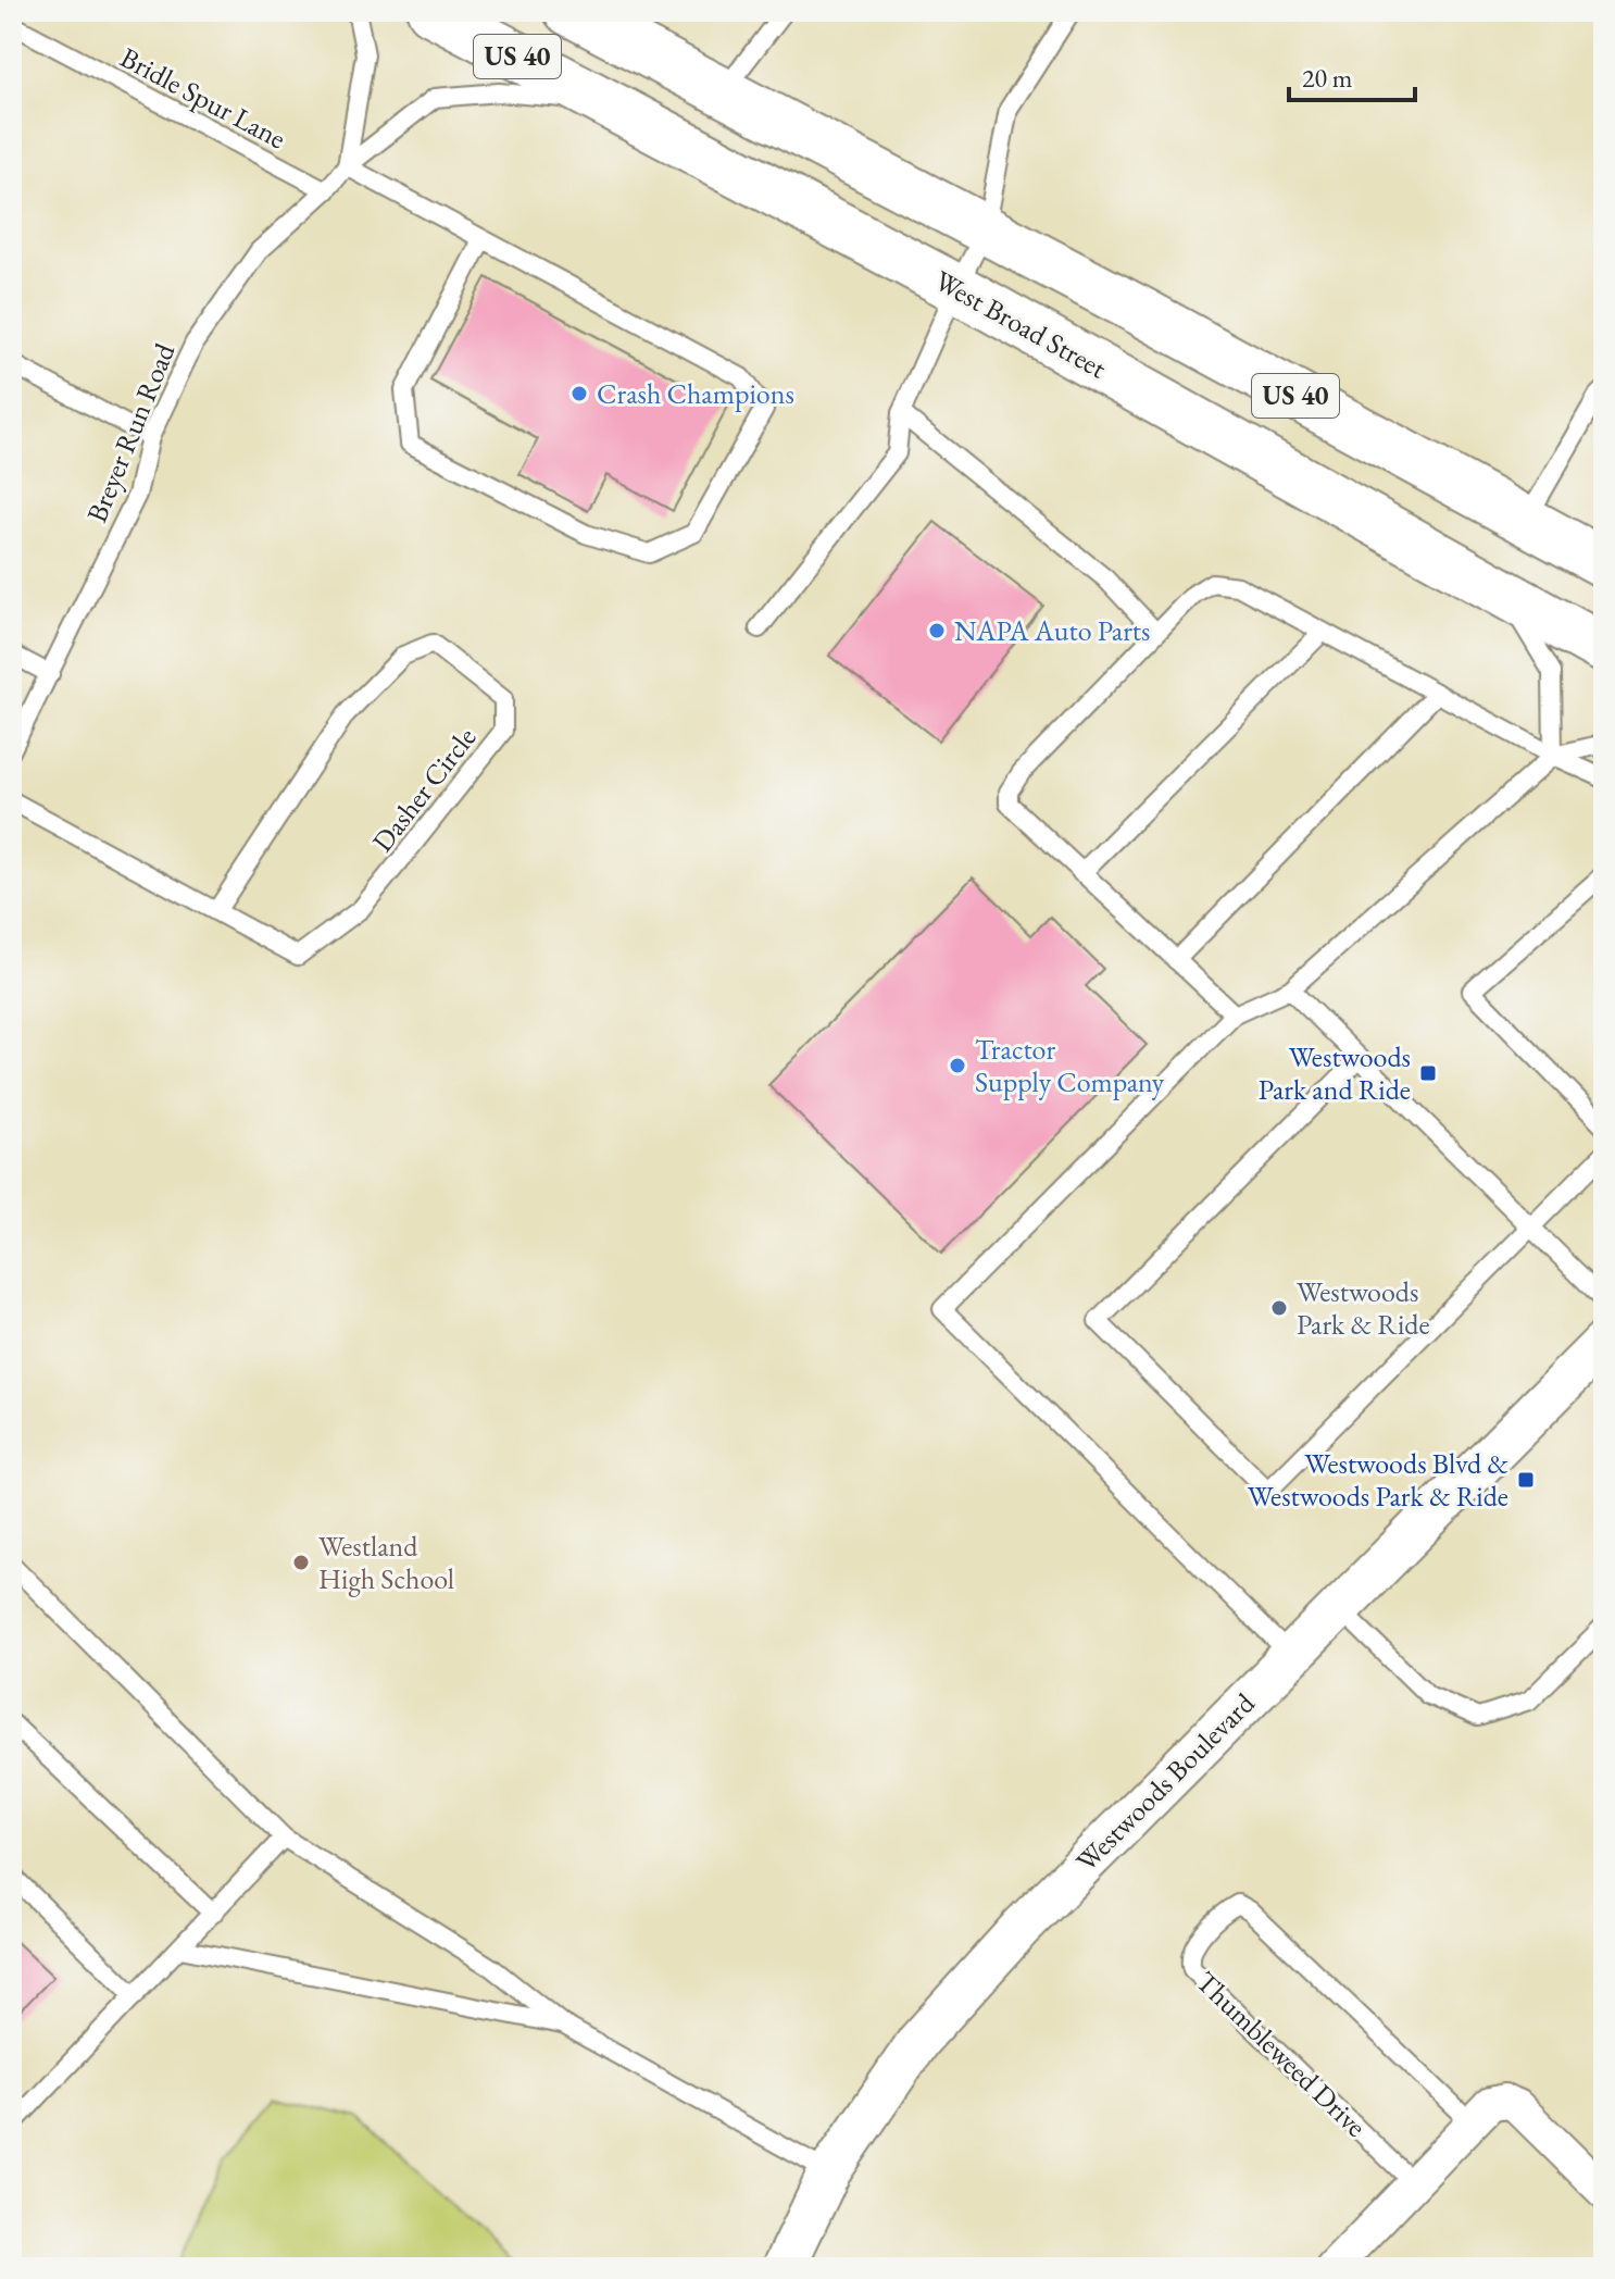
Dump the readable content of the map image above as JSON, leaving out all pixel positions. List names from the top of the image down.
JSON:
{
  "streets": {
    "main road": ["US 40", "West Broad Street"],
    "street": ["Westwoods Boulevard"],
    "lane": [
      "Bridle Spur Lane",
      "Breyer Run Road",
      "Dasher Circle",
      "Thumbleweed Drive"
    ]
  },
  "crossings": [
    ["Bridle Spur Lane", "Breyer Run Road"],
    ["West Broad Street", "Breyer Run Road"]
  ],
  "places": {
    "other": [
      "Crash Champions",
      "NAPA Auto Parts",
      "Tractor Supply Company",
      "Westwoods Park & Ride",
      "Westland High School"
    ],
    "transit": ["Westwoods Park and Ride", "Westwoods Blvd & Westwoods Park & Ride"]
  },
  "scale_bar": "20 m"
}
